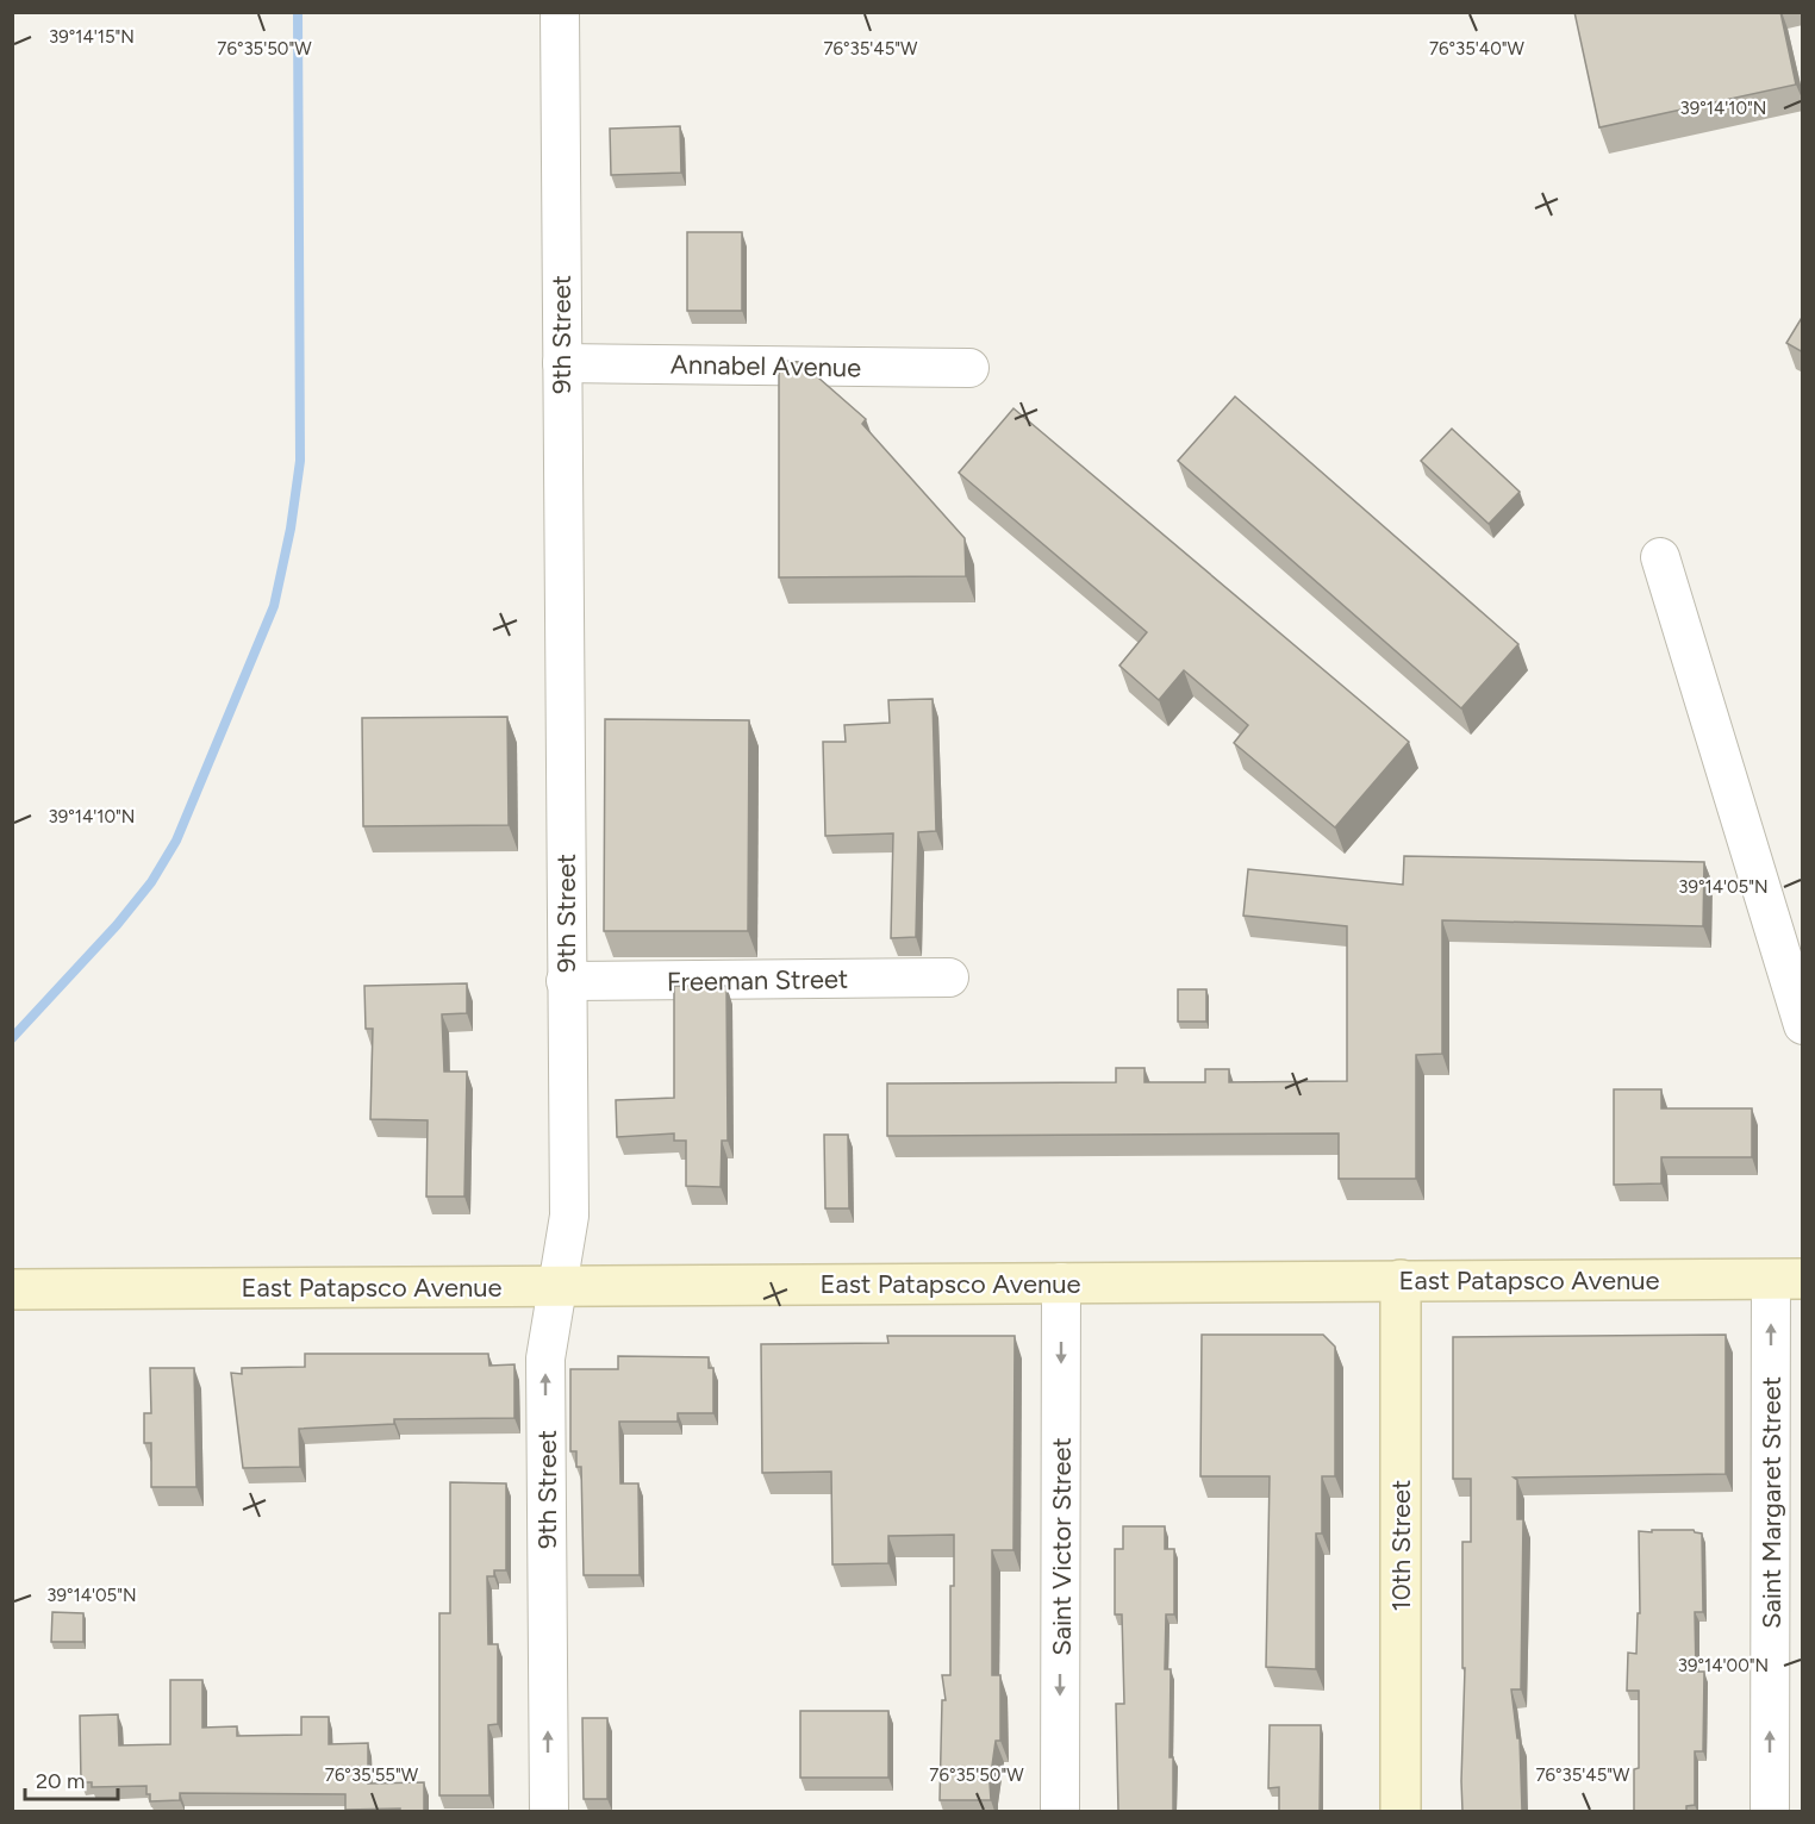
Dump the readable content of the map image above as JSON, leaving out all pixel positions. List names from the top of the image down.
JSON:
{
  "streets": {
    "main road": ["East Patapsco Avenue", "10th Street"],
    "street": [
      "9th Street",
      "Annabel Avenue",
      "Freeman Street",
      "Saint Margaret Street",
      "Saint Victor Street"
    ]
  },
  "crossings": [
    ["9th Street", "Annabel Avenue"],
    ["9th Street", "Freeman Street"],
    ["9th Street", "East Patapsco Avenue"],
    ["East Patapsco Avenue", "Saint Margaret Street"],
    ["East Patapsco Avenue", "10th Street"],
    ["East Patapsco Avenue", "Saint Victor Street"]
  ],
  "one_way": ["Saint Margaret Street", "Saint Victor Street"],
  "scale_bar": "20 m",
  "coordinates": [
    "39°14'15\"N",
    "76°35'50\"W",
    "76°35'45\"W",
    "76°35'40\"W",
    "39°14'10\"N",
    "39°14'05\"N",
    "39°14'00\"N",
    "76°35'55\"W"
  ]
}
